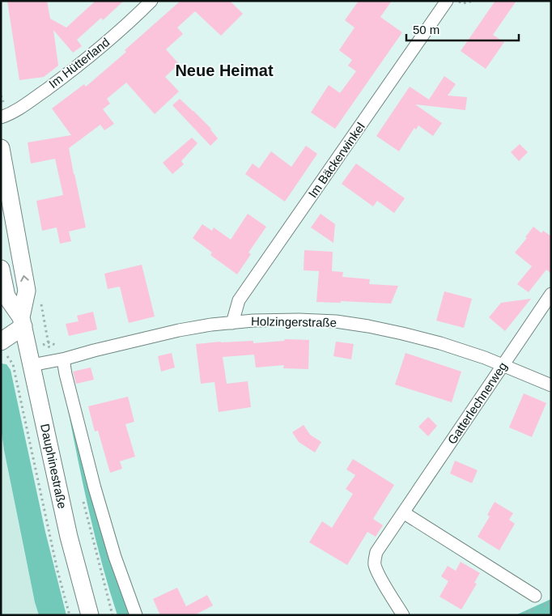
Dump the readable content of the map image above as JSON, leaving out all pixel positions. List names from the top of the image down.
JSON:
{
  "streets": {
    "main road": ["Dauphinestraße"],
    "street": [
      "Im Hütterland",
      "Im Bäckerwinkel",
      "Holzingerstraße",
      "Gatterlechnerweg"
    ]
  },
  "crossings": [
    ["Im Bäckerwinkel", "Holzingerstraße"],
    ["Holzingerstraße", "Gatterlechnerweg"],
    ["Holzingerstraße", "Dauphinestraße"]
  ],
  "districts": ["Neue Heimat"],
  "scale_bar": "50 m"
}
